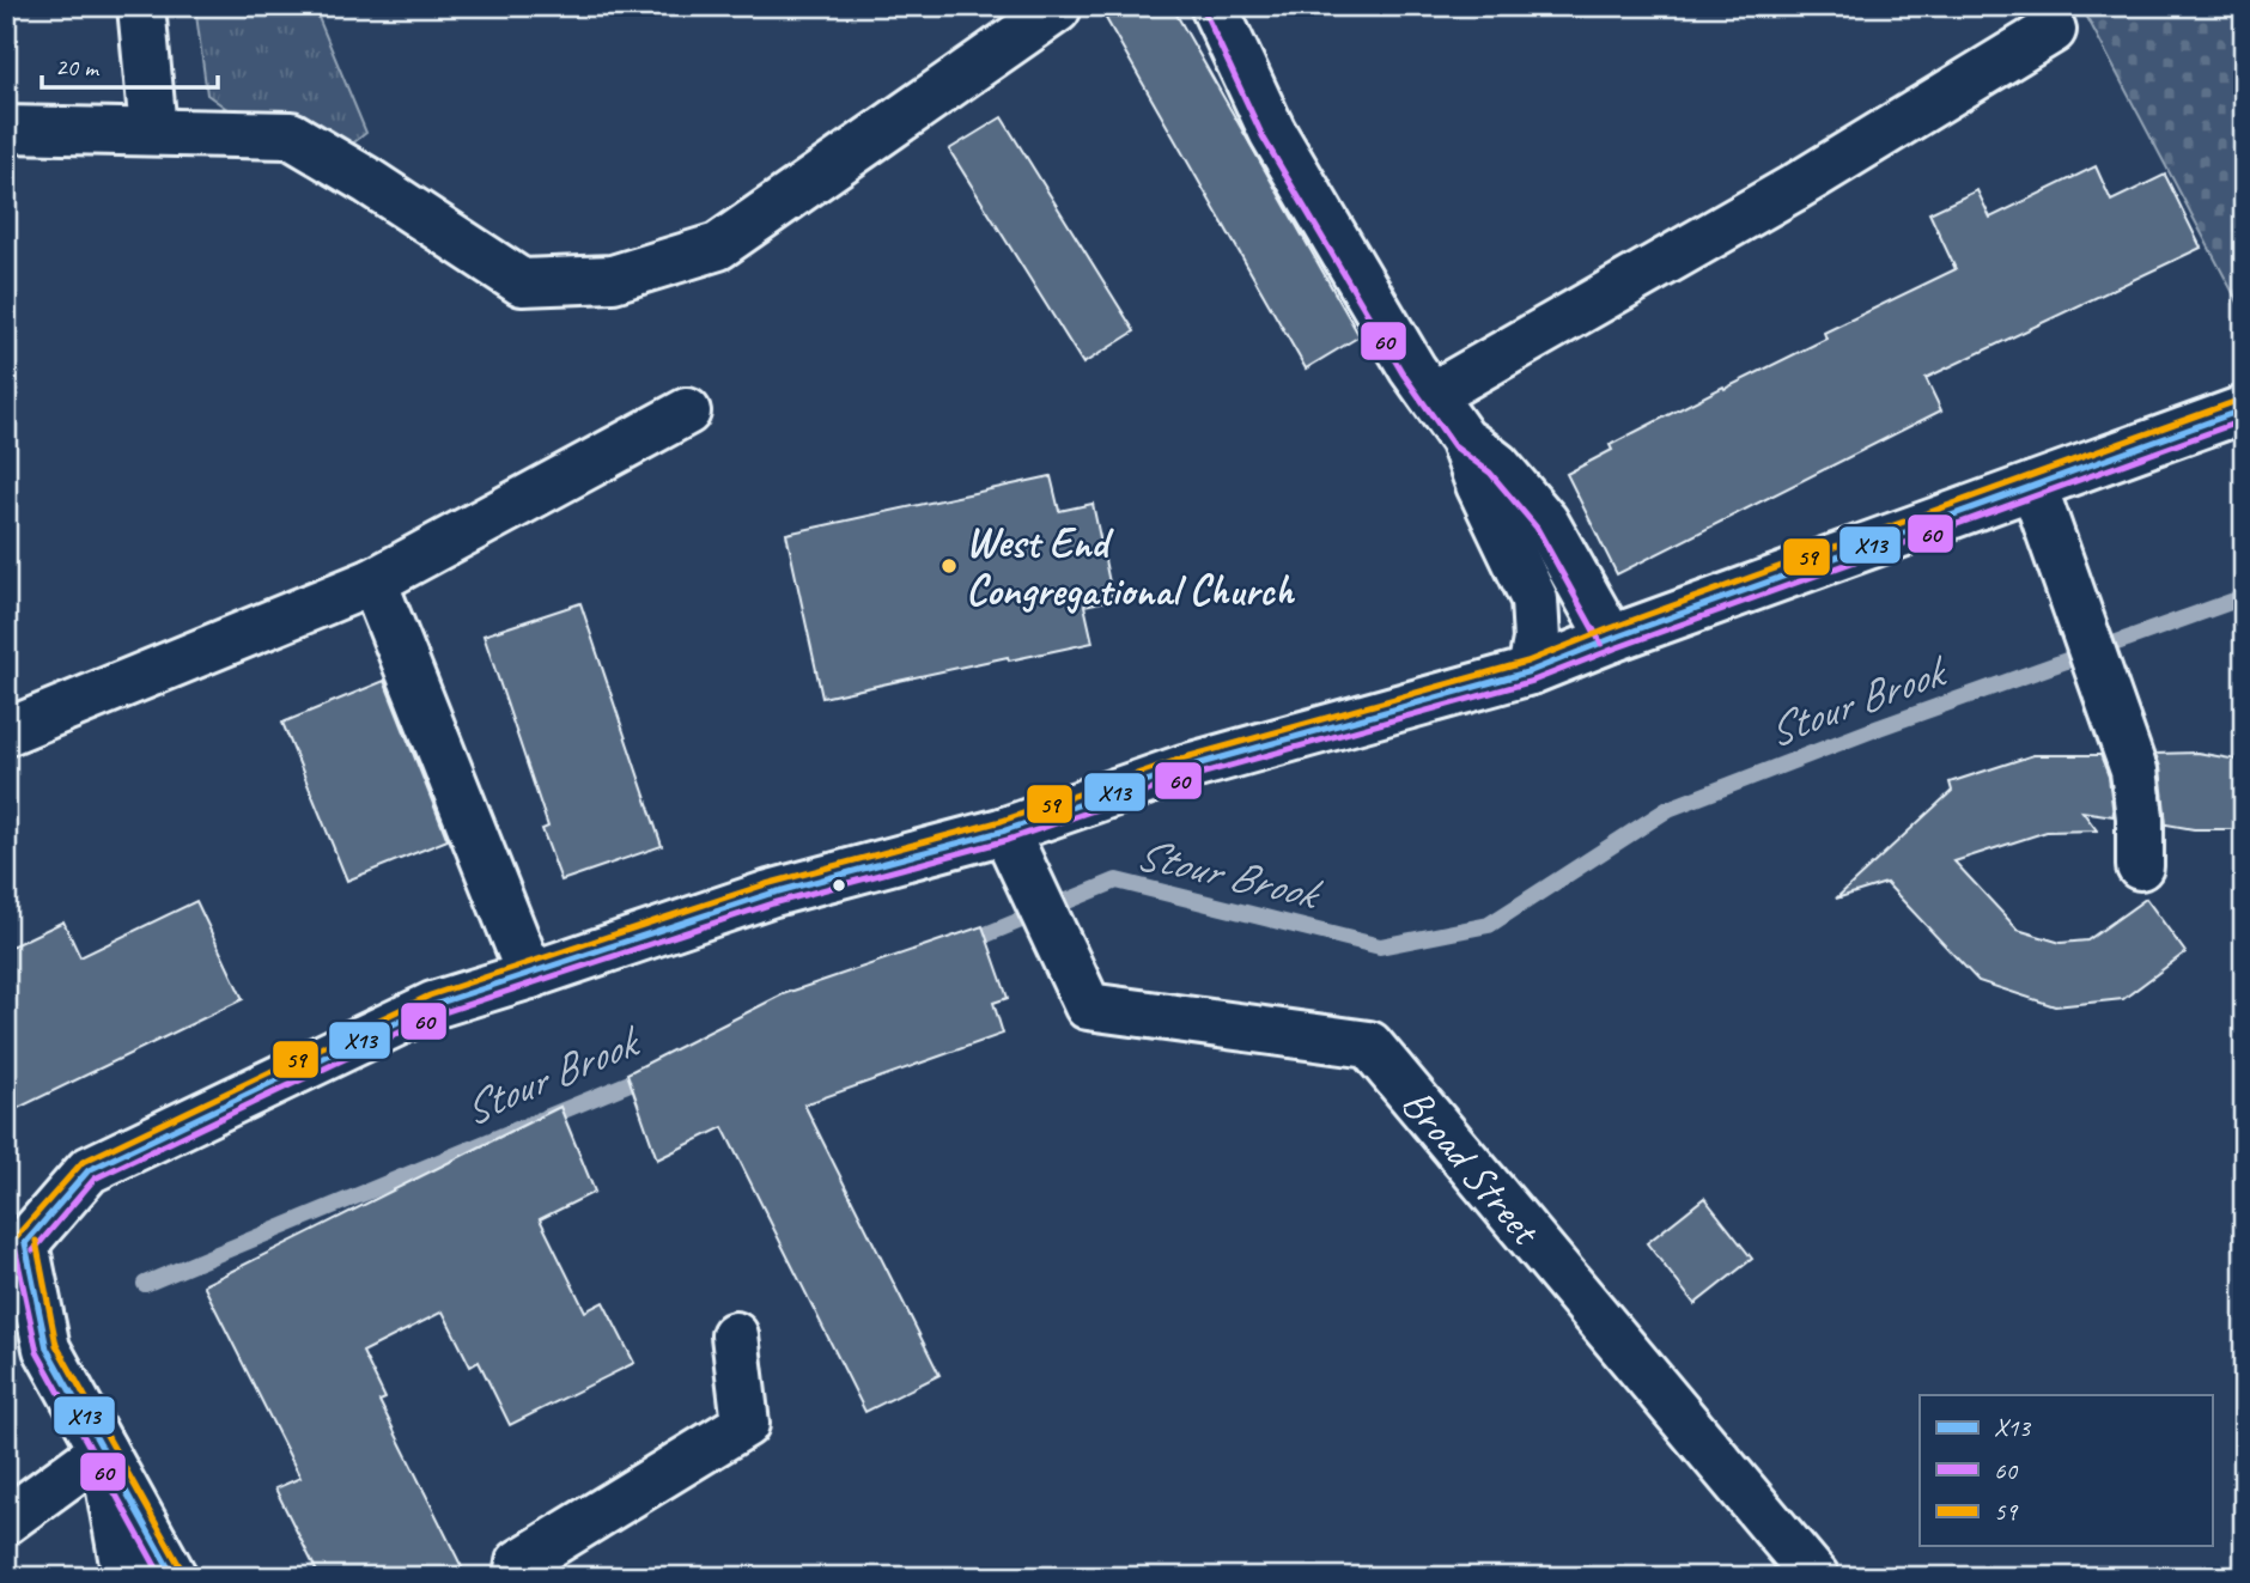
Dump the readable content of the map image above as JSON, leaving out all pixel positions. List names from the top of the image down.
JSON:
{
  "streets": {
    "street": ["Broad Street"]
  },
  "water": ["Stour Brook"],
  "places": ["West End Congregational Church"],
  "lines": ["transit line 60", "transit line 59", "transit line X13"],
  "legend": ["X13", "60", "59"],
  "scale_bar": "20 m"
}
